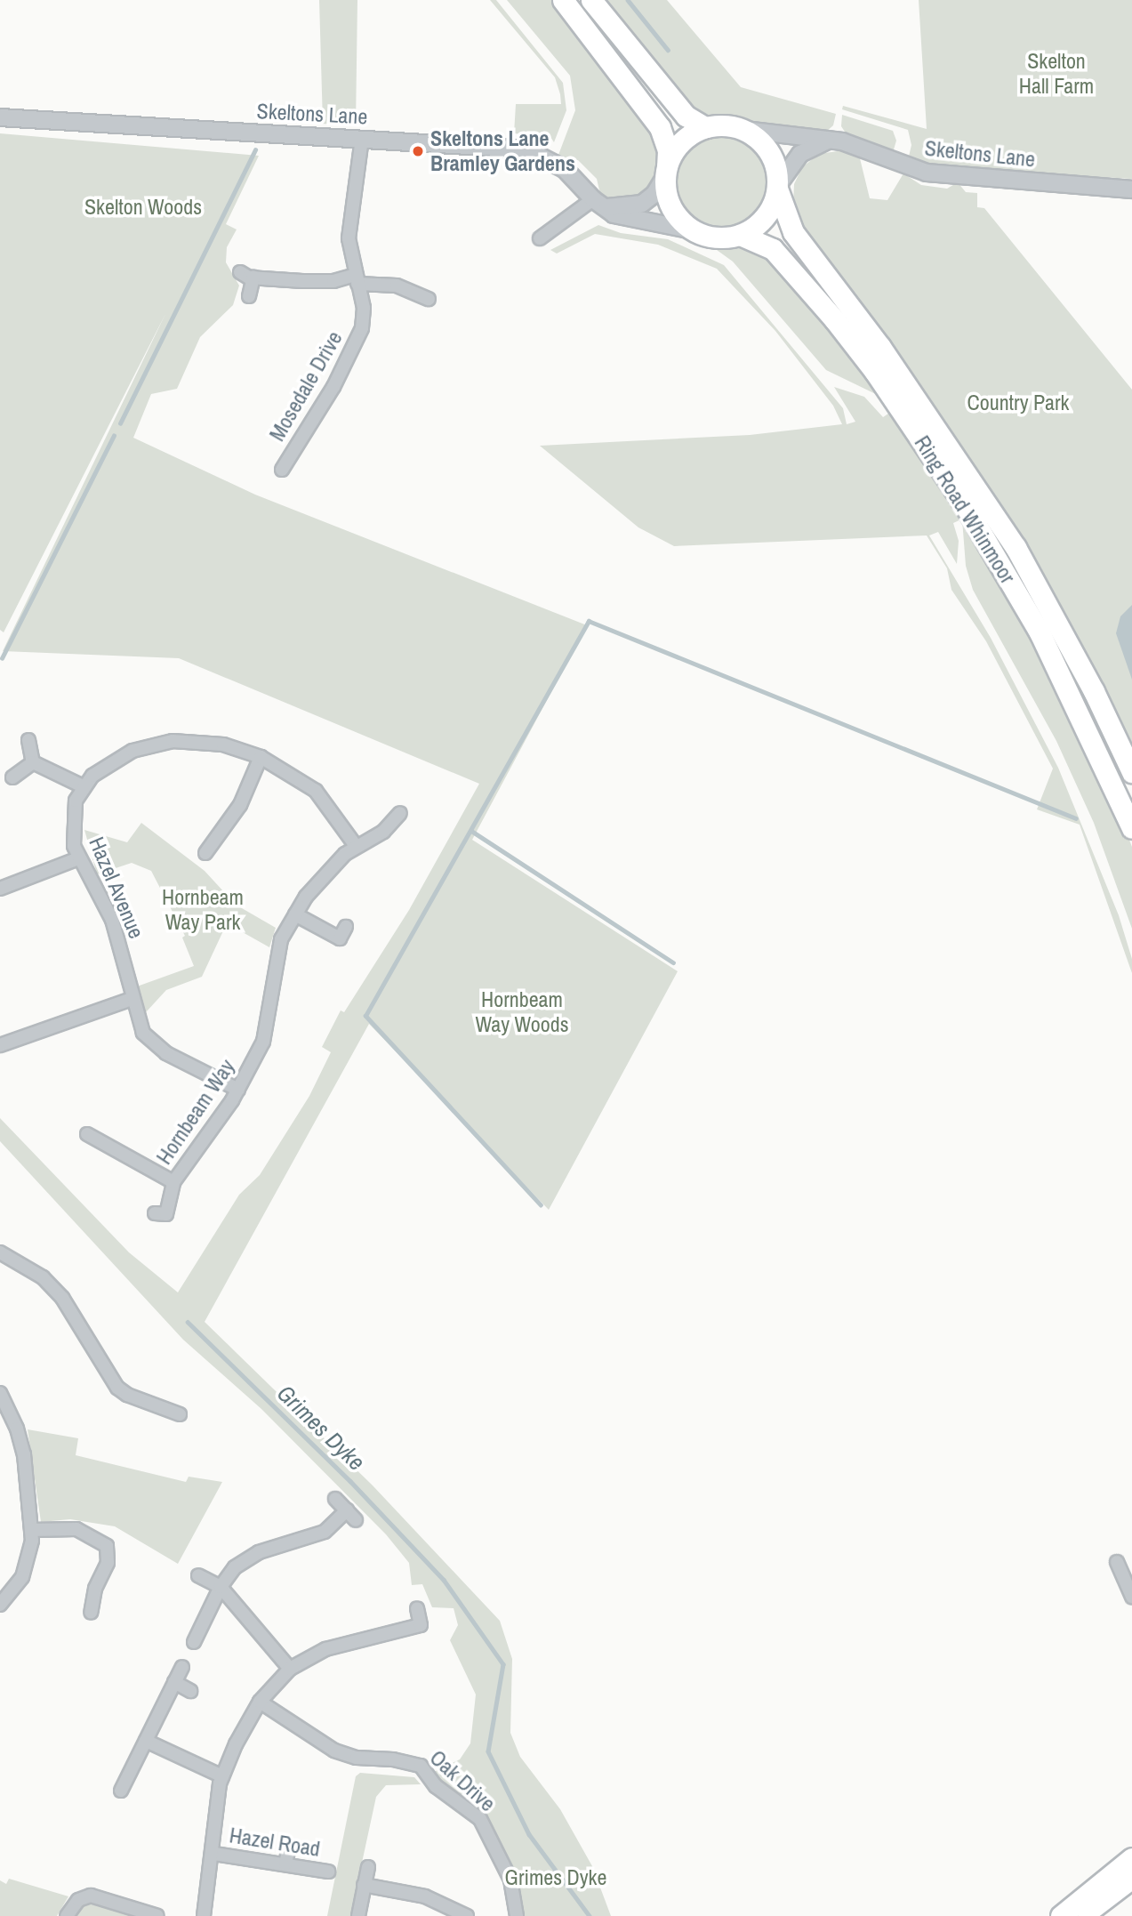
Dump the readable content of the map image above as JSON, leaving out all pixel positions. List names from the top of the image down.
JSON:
{
  "streets": {
    "highway": ["Ring Road Whinmoor"],
    "street": [
      "Skeltons Lane",
      "Mosedale Drive",
      "Hazel Avenue",
      "Hornbeam Way",
      "Oak Drive",
      "Hazel Road"
    ]
  },
  "crossings": [
    ["Skeltons Lane", "Mosedale Drive"],
    ["Skeltons Lane", "Ring Road Whinmoor"],
    ["Hazel Avenue", "Hornbeam Way"]
  ],
  "water": ["Grimes Dyke"],
  "parks": [
    "Skelton Hall Farm",
    "Skelton Woods",
    "Country Park",
    "Hornbeam Way Park",
    "Hornbeam Way Woods",
    "Grimes Dyke"
  ],
  "places": ["Skeltons Lane Bramley Gardens"]
}
